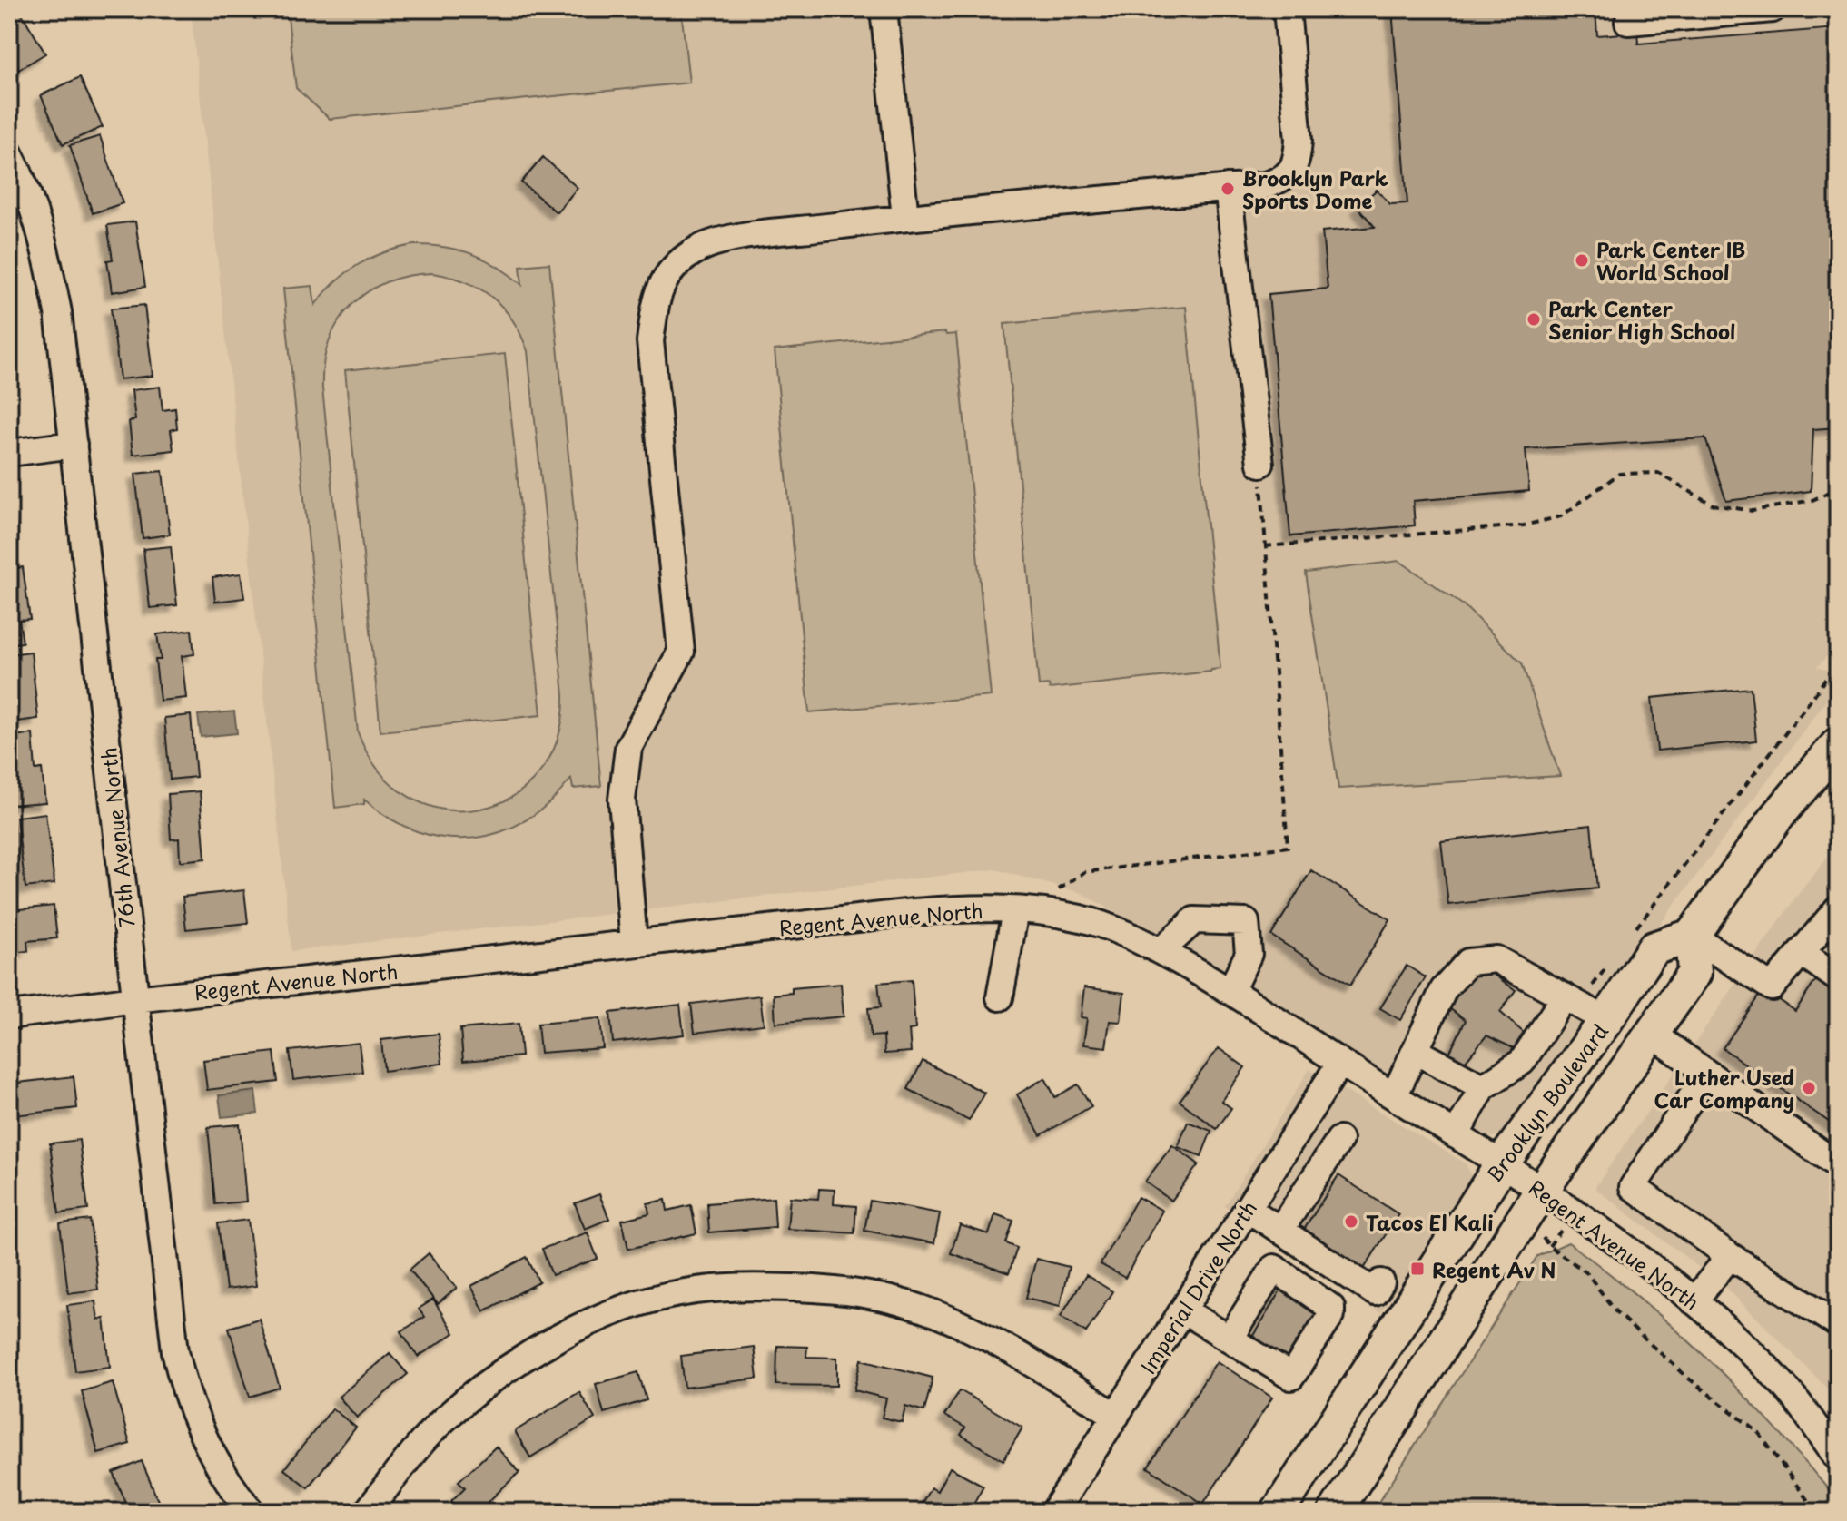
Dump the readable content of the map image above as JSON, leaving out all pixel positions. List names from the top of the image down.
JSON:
{
  "streets": {
    "main road": ["Brooklyn Boulevard"],
    "street": ["76th Avenue North", "Regent Avenue North", "Imperial Drive North"]
  },
  "crossings": [
    ["76th Avenue North", "Regent Avenue North"],
    ["Regent Avenue North", "Brooklyn Boulevard"],
    ["Regent Avenue North", "Imperial Drive North"]
  ],
  "places": {
    "other": [
      "Brooklyn Park Sports Dome",
      "Park Center IB World School",
      "Park Center Senior High School",
      "Luther Used Car Company",
      "Tacos El Kali"
    ],
    "transit": ["Regent Av N"]
  }
}
